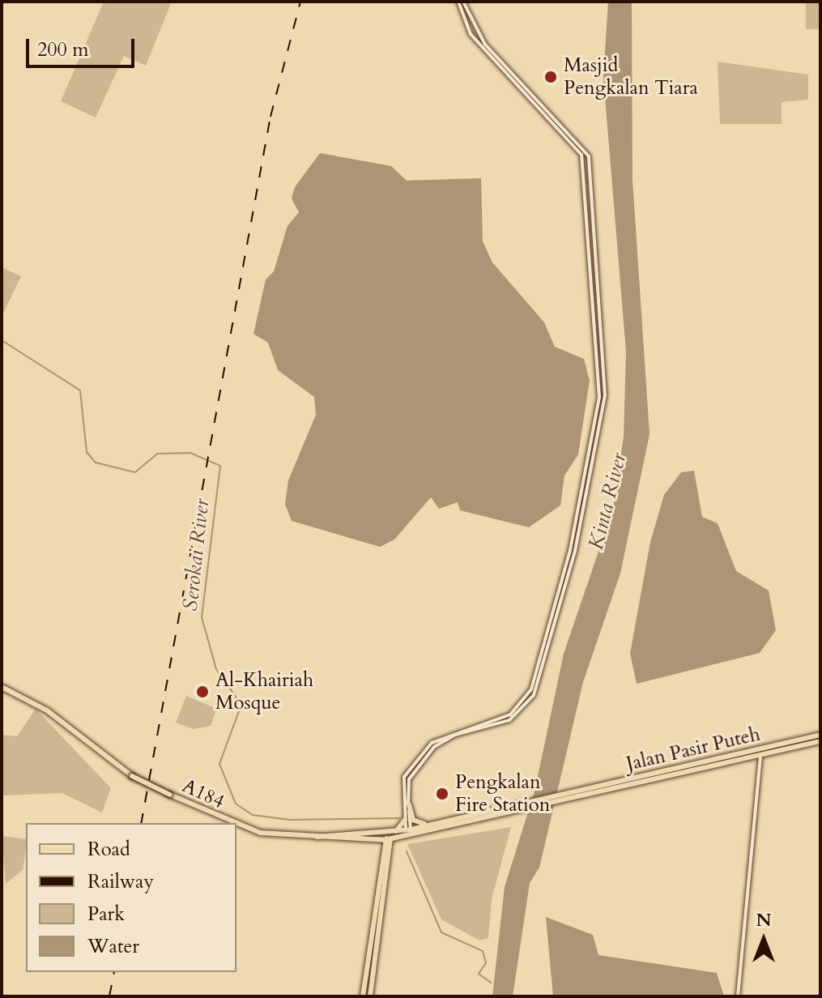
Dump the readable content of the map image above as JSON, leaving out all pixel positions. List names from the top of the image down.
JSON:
{
  "streets": {
    "main road": ["Jalan Pasir Puteh", "A184"]
  },
  "water": ["Kinta River", "Serokai River"],
  "places": ["Masjid Pengkalan Tiara", "Al-Khairiah Mosque", "Pengkalan Fire Station"],
  "legend": [
    "Road",
    "Railway",
    "Park",
    "Water"
  ],
  "scale_bar": "200 m",
  "north": "top"
}
